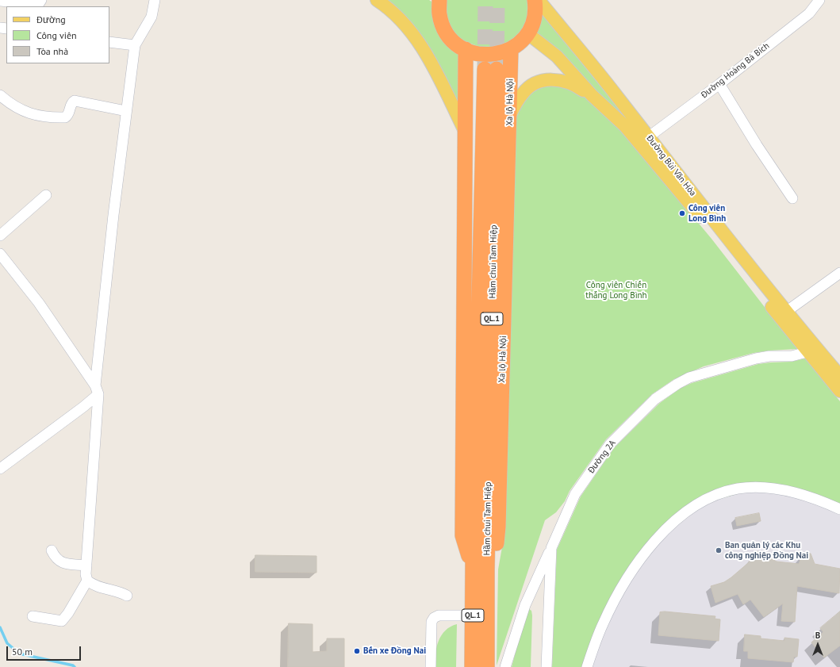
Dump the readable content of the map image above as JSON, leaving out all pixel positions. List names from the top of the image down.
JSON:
{
  "streets": {
    "highway": ["Xa lộ Hà Nội", "Hầm chui Tam Hiệp", "QL.1"],
    "main road": ["Đường Bùi Văn Hòa"],
    "street": ["Đường Hoàng Bá Bích", "Đường 2A"]
  },
  "crossings": [
    ["Đường Hoàng Bá Bích", "Đường Bùi Văn Hòa"],
    ["Xa lộ Hà Nội", "Hầm chui Tam Hiệp"],
    ["Đường Bùi Văn Hòa", "Đường 2A"],
    ["Hầm chui Tam Hiệp", "QL.1"]
  ],
  "parks": ["Công viên Chiến thắng Long Bình"],
  "places": ["Công viên Long Bình", "Ban quản lý các Khu công nghiệp Đồng Nai", "Bến xe Đồng Nai"],
  "legend": ["Đường", "Công viên", "Tòa nhà"],
  "scale_bar": "50 m",
  "north": "top"
}
